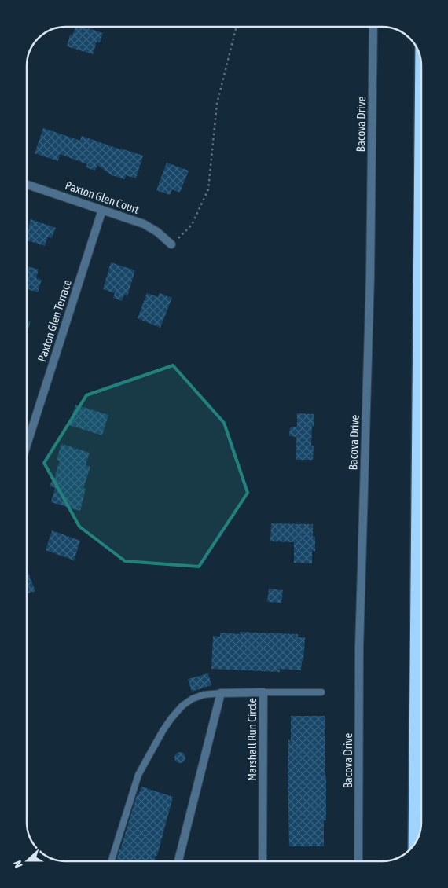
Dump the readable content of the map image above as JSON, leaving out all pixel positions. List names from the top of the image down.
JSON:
{
  "streets": {
    "street": [
      "Bacova Drive",
      "Paxton Glen Court",
      "Paxton Glen Terrace",
      "Marshall Run Circle"
    ]
  },
  "crossings": [
    ["Paxton Glen Court", "Paxton Glen Terrace"]
  ],
  "north": "left"
}
